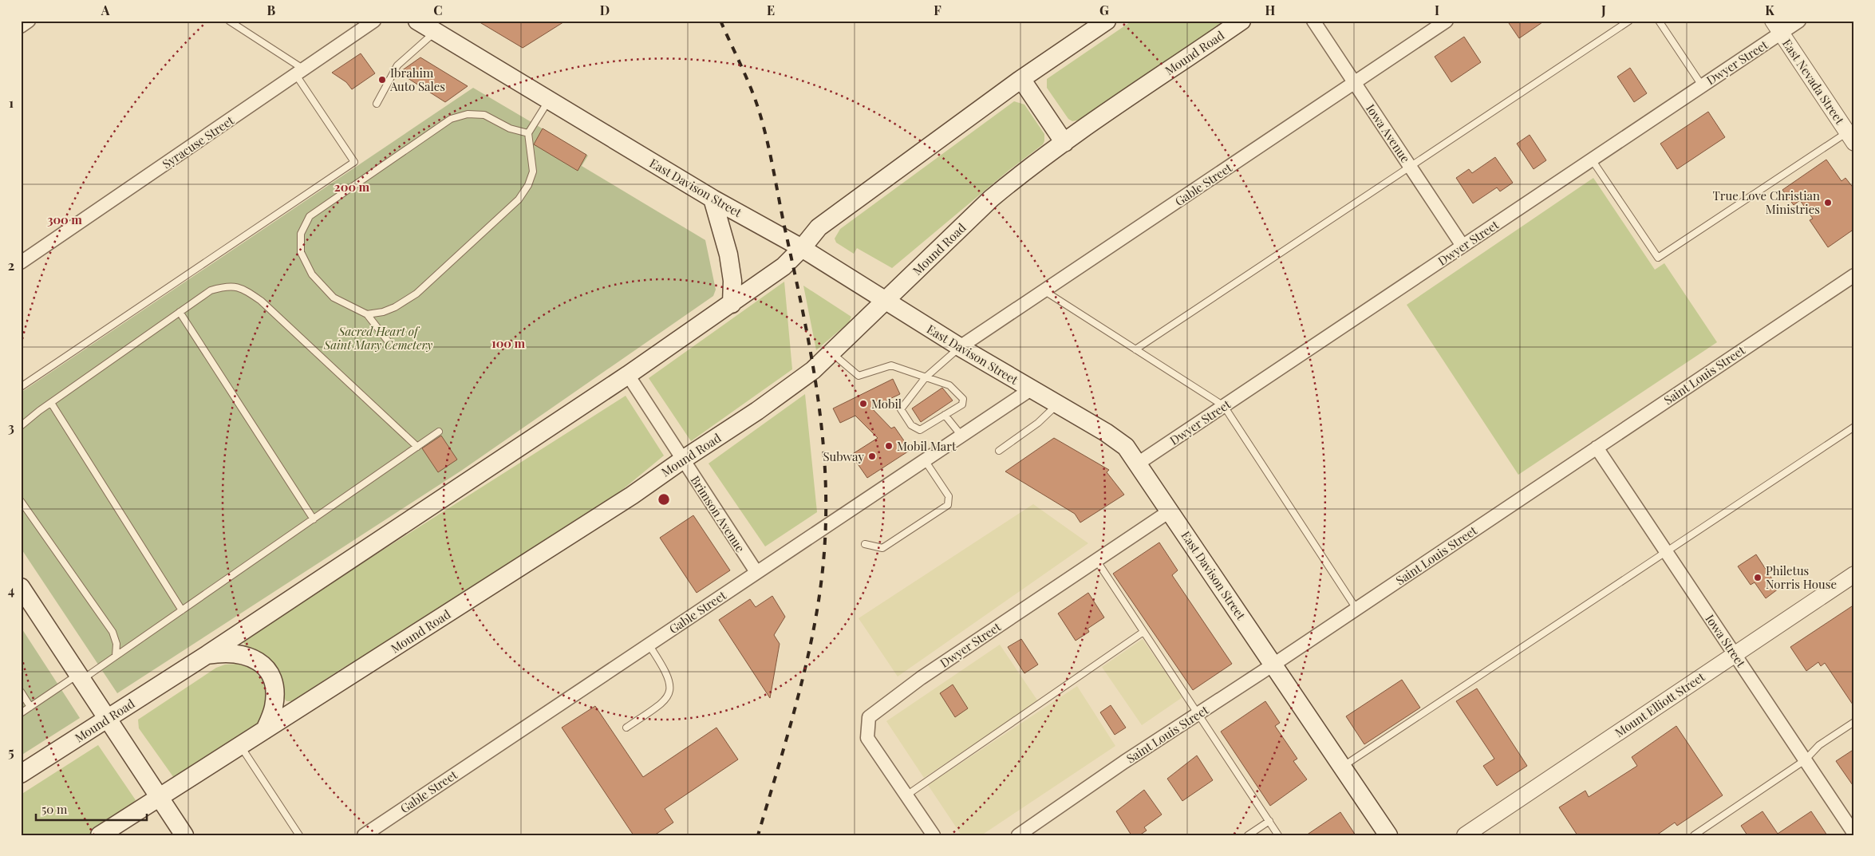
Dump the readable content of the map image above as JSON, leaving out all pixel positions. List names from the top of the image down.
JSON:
{
  "streets": {
    "main road": ["Mound Road", "East Davison Street"],
    "street": [
      "Dwyer Street",
      "East Nevada Street",
      "Iowa Avenue",
      "Syracuse Street",
      "Gable Street",
      "Saint Louis Street",
      "Brimson Avenue",
      "Iowa Street",
      "Mount Elliott Street"
    ]
  },
  "crossings": [
    ["Mound Road", "East Davison Street"],
    ["Mound Road", "Brimson Avenue"],
    ["Dwyer Street", "East Nevada Street"],
    ["Dwyer Street", "Iowa Avenue"],
    ["Dwyer Street", "East Davison Street"],
    ["Iowa Avenue", "Gable Street"],
    ["Gable Street", "East Davison Street"],
    ["Gable Street", "Brimson Avenue"],
    ["East Davison Street", "Saint Louis Street"],
    ["Saint Louis Street", "Iowa Street"],
    ["Iowa Street", "Mount Elliott Street"]
  ],
  "parks": ["Sacred Heart of Saint Mary Cemetery"],
  "places": [
    "Ibrahim Auto Sales",
    "True Love Christian Ministries",
    "Mobil",
    "Mobil Mart",
    "Subway",
    "Philetus Norris House"
  ],
  "scale_bar": "50 m",
  "grid": {
    "columns": [
      "A",
      "B",
      "C",
      "D",
      "E",
      "F",
      "G",
      "H",
      "I",
      "J",
      "K"
    ],
    "rows": [
      "1",
      "2",
      "3",
      "4",
      "5"
    ]
  },
  "rings": ["200 m", "300 m", "100 m"]
}
